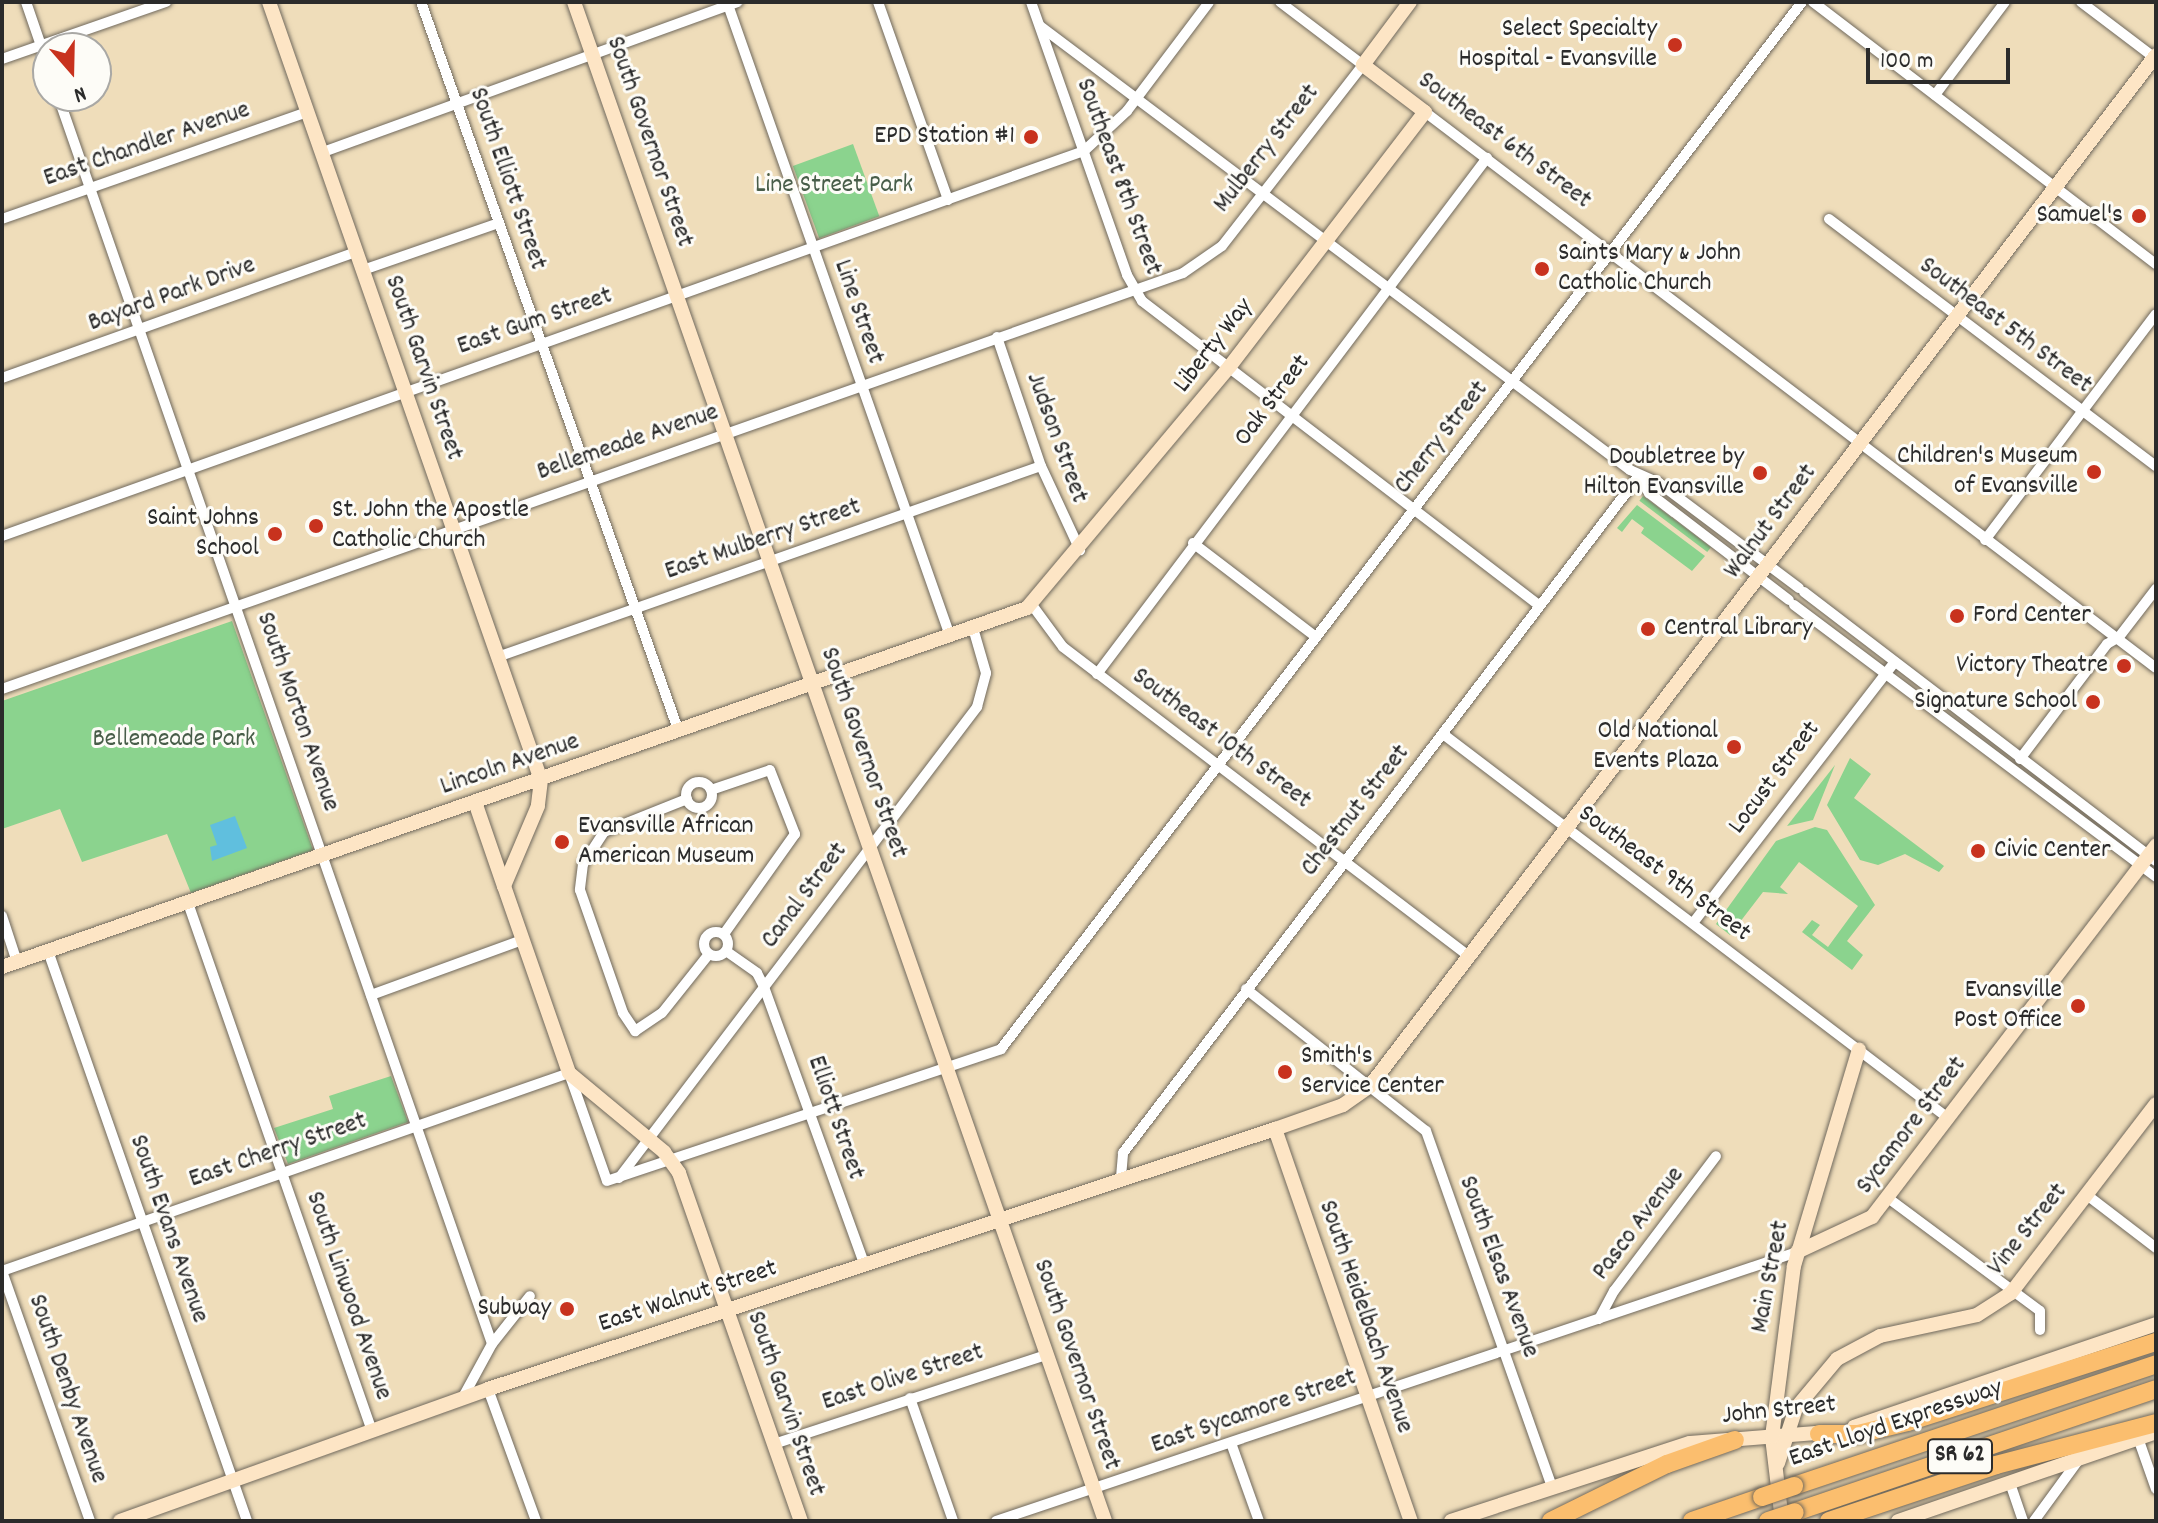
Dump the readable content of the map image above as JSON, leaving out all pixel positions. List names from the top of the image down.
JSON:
{
  "streets": {
    "highway": ["East Lloyd Expressway", "SR 62"],
    "main road": [
      "Southeast 6th Street",
      "South Governor Street",
      "Mulberry Street",
      "Liberty Way",
      "South Garvin Street",
      "Walnut Street",
      "Lincoln Avenue",
      "Sycamore Street",
      "Vine Street",
      "Main Street",
      "East Walnut Street",
      "South Heidelbach Avenue",
      "John Street"
    ],
    "street": [
      "East Chandler Avenue",
      "Southeast 8th Street",
      "South Elliott Street",
      "Bayard Park Drive",
      "Line Street",
      "East Gum Street",
      "Southeast 5th Street",
      "Oak Street",
      "Judson Street",
      "Cherry Street",
      "Bellemeade Avenue",
      "East Mulberry Street",
      "South Morton Avenue",
      "Southeast 10th Street",
      "Locust Street",
      "Chestnut Street",
      "Southeast 9th Street",
      "Canal Street",
      "Elliott Street",
      "East Cherry Street",
      "Pasco Avenue",
      "South Evans Avenue",
      "South Elsas Avenue",
      "South Linwood Avenue",
      "East Olive Street",
      "South Denby Avenue",
      "East Sycamore Street"
    ]
  },
  "crossings": [
    ["Southeast 6th Street", "Mulberry Street"],
    ["Southeast 6th Street", "Liberty Way"],
    ["Southeast 6th Street", "Oak Street"],
    ["Southeast 6th Street", "Cherry Street"],
    ["Southeast 6th Street", "Walnut Street"],
    ["South Governor Street", "East Gum Street"],
    ["South Governor Street", "Cherry Street"],
    ["South Governor Street", "Bellemeade Avenue"],
    ["South Governor Street", "East Mulberry Street"],
    ["South Governor Street", "Lincoln Avenue"],
    ["South Governor Street", "Canal Street"],
    ["South Governor Street", "East Walnut Street"],
    ["South Governor Street", "East Olive Street"],
    ["South Governor Street", "East Sycamore Street"],
    ["East Chandler Avenue", "South Garvin Street"],
    ["East Chandler Avenue", "South Morton Avenue"],
    ["Mulberry Street", "Southeast 8th Street"],
    ["Mulberry Street", "Bellemeade Avenue"],
    ["Southeast 8th Street", "East Gum Street"],
    ["Southeast 8th Street", "Liberty Way"],
    ["Southeast 8th Street", "Oak Street"],
    ["Southeast 8th Street", "Cherry Street"],
    ["Southeast 8th Street", "Bellemeade Avenue"],
    ["Southeast 8th Street", "Chestnut Street"],
    ["South Elliott Street", "East Gum Street"],
    ["South Elliott Street", "Bellemeade Avenue"],
    ["South Elliott Street", "East Mulberry Street"],
    ["South Elliott Street", "Lincoln Avenue"],
    ["Bayard Park Drive", "South Garvin Street"],
    ["Bayard Park Drive", "South Morton Avenue"],
    ["Line Street", "East Gum Street"],
    ["Line Street", "Bellemeade Avenue"],
    ["Line Street", "East Mulberry Street"],
    ["Line Street", "Lincoln Avenue"],
    ["East Gum Street", "South Garvin Street"],
    ["East Gum Street", "South Morton Avenue"],
    ["Southeast 5th Street", "Walnut Street"],
    ["Liberty Way", "Judson Street"],
    ["Liberty Way", "Southeast 10th Street"],
    ["Liberty Way", "Lincoln Avenue"],
    ["South Garvin Street", "Bellemeade Avenue"],
    ["South Garvin Street", "East Mulberry Street"],
    ["South Garvin Street", "Lincoln Avenue"],
    ["South Garvin Street", "Canal Street"],
    ["South Garvin Street", "East Cherry Street"],
    ["South Garvin Street", "East Walnut Street"],
    ["South Garvin Street", "East Olive Street"],
    ["Oak Street", "Southeast 10th Street"],
    ["Judson Street", "Bellemeade Avenue"],
    ["Judson Street", "East Mulberry Street"],
    ["Cherry Street", "Southeast 10th Street"],
    ["Bellemeade Avenue", "South Morton Avenue"],
    ["Walnut Street", "Southeast 10th Street"],
    ["Walnut Street", "Southeast 9th Street"],
    ["Walnut Street", "South Elsas Avenue"],
    ["Walnut Street", "East Walnut Street"],
    ["Walnut Street", "South Heidelbach Avenue"],
    ["South Morton Avenue", "Lincoln Avenue"],
    ["South Morton Avenue", "East Cherry Street"],
    ["Southeast 10th Street", "Lincoln Avenue"],
    ["Southeast 10th Street", "Chestnut Street"],
    ["Lincoln Avenue", "Canal Street"],
    ["Lincoln Avenue", "South Evans Avenue"],
    ["Lincoln Avenue", "South Linwood Avenue"],
    ["Locust Street", "Southeast 9th Street"],
    ["Chestnut Street", "Southeast 9th Street"],
    ["Chestnut Street", "South Elsas Avenue"],
    ["Chestnut Street", "East Walnut Street"],
    ["Southeast 9th Street", "Sycamore Street"],
    ["Southeast 9th Street", "Main Street"],
    ["Canal Street", "Elliott Street"],
    ["Elliott Street", "East Walnut Street"],
    ["Sycamore Street", "Main Street"],
    ["Sycamore Street", "East Sycamore Street"],
    ["East Cherry Street", "South Evans Avenue"],
    ["East Cherry Street", "South Linwood Avenue"],
    ["East Cherry Street", "South Denby Avenue"],
    ["Pasco Avenue", "East Sycamore Street"],
    ["South Evans Avenue", "East Walnut Street"],
    ["Vine Street", "Main Street"],
    ["Vine Street", "John Street"],
    ["Vine Street", "East Lloyd Expressway"],
    ["South Elsas Avenue", "John Street"],
    ["South Elsas Avenue", "East Sycamore Street"],
    ["Main Street", "John Street"],
    ["Main Street", "East Sycamore Street"],
    ["South Linwood Avenue", "East Walnut Street"],
    ["East Walnut Street", "South Heidelbach Avenue"],
    ["South Heidelbach Avenue", "East Sycamore Street"]
  ],
  "parks": ["Line Street Park", "Bellemeade Park"],
  "places": [
    "Select Specialty Hospital - Evansville",
    "EPD Station #1",
    "Samuel's",
    "Saints Mary & John Catholic Church",
    "Children's Museum of Evansville",
    "Doubletree by Hilton Evansville",
    "St. John the Apostle Catholic Church",
    "Saint Johns School",
    "Ford Center",
    "Central Library",
    "Victory Theatre",
    "Signature School",
    "Old National Events Plaza",
    "Evansville African American Museum",
    "Civic Center",
    "Evansville Post Office",
    "Smith's Service Center",
    "Subway"
  ],
  "scale_bar": "100 m",
  "north": "bottom"
}
